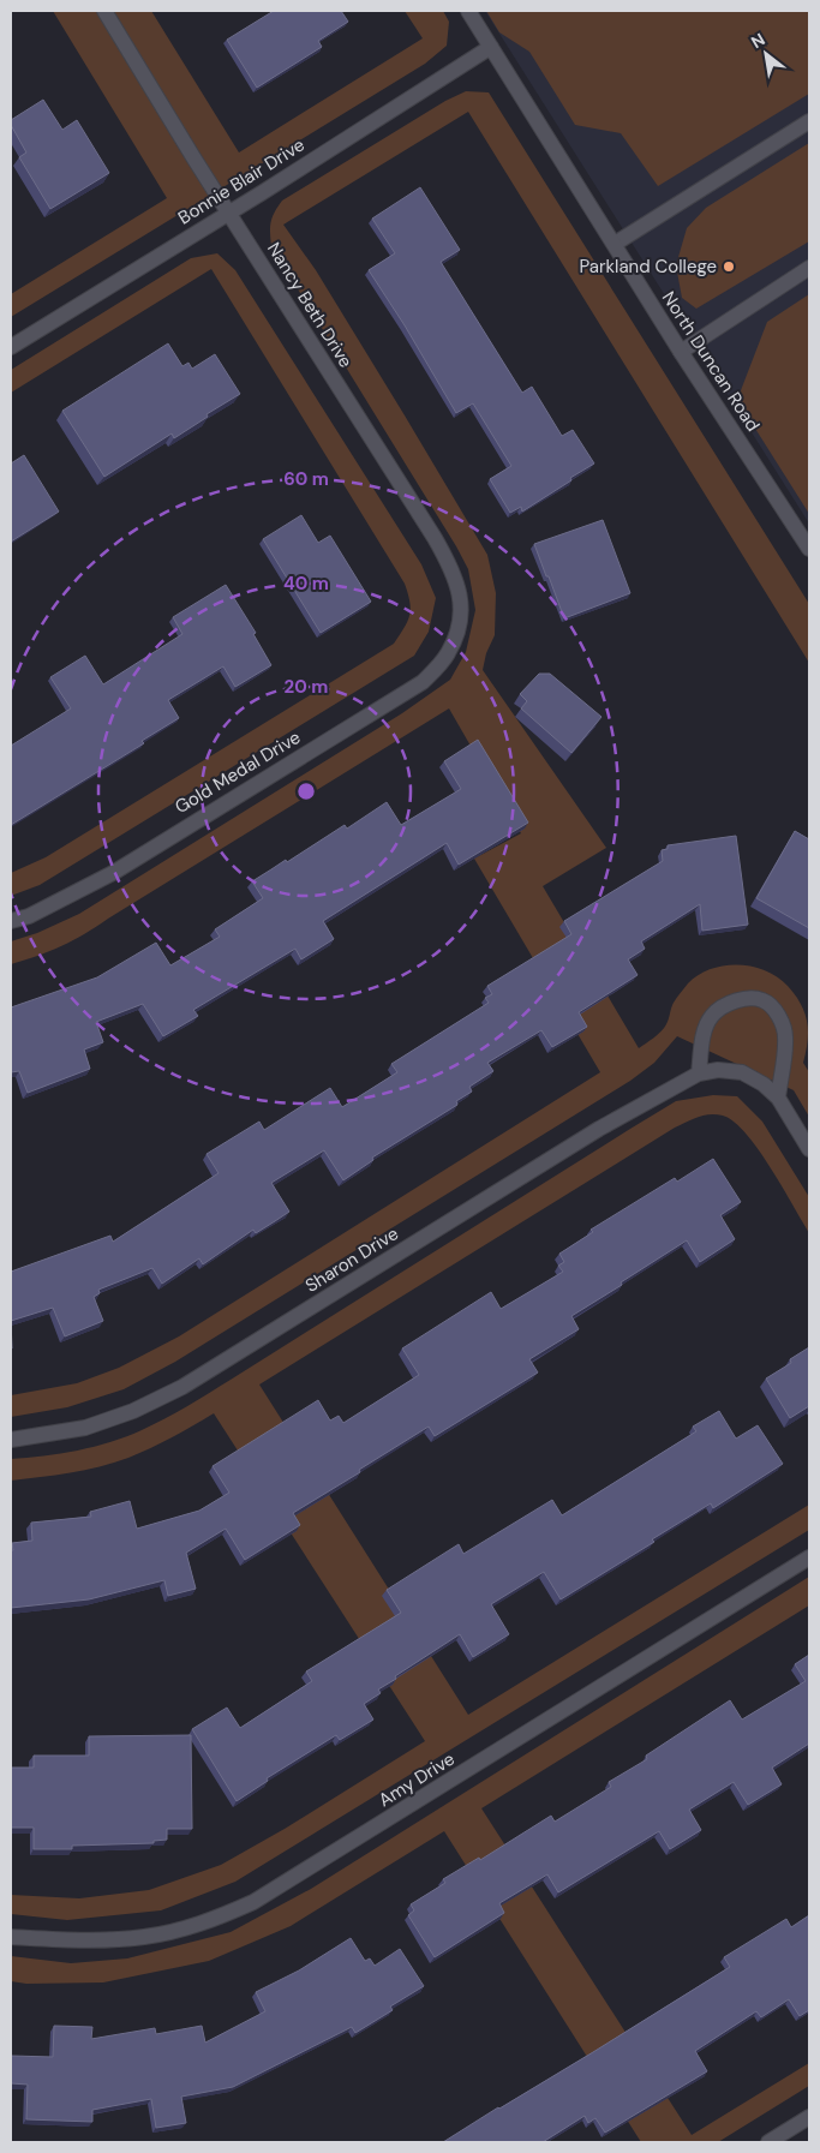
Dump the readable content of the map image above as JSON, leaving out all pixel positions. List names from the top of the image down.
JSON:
{
  "streets": {
    "street": [
      "Bonnie Blair Drive",
      "Nancy Beth Drive",
      "North Duncan Road",
      "Gold Medal Drive",
      "Sharon Drive",
      "Amy Drive"
    ]
  },
  "crossings": [
    ["Bonnie Blair Drive", "Nancy Beth Drive"],
    ["Bonnie Blair Drive", "North Duncan Road"],
    ["Nancy Beth Drive", "Gold Medal Drive"]
  ],
  "places": ["Parkland College"],
  "north": "top left",
  "rings": ["60 m", "40 m", "20 m"]
}
